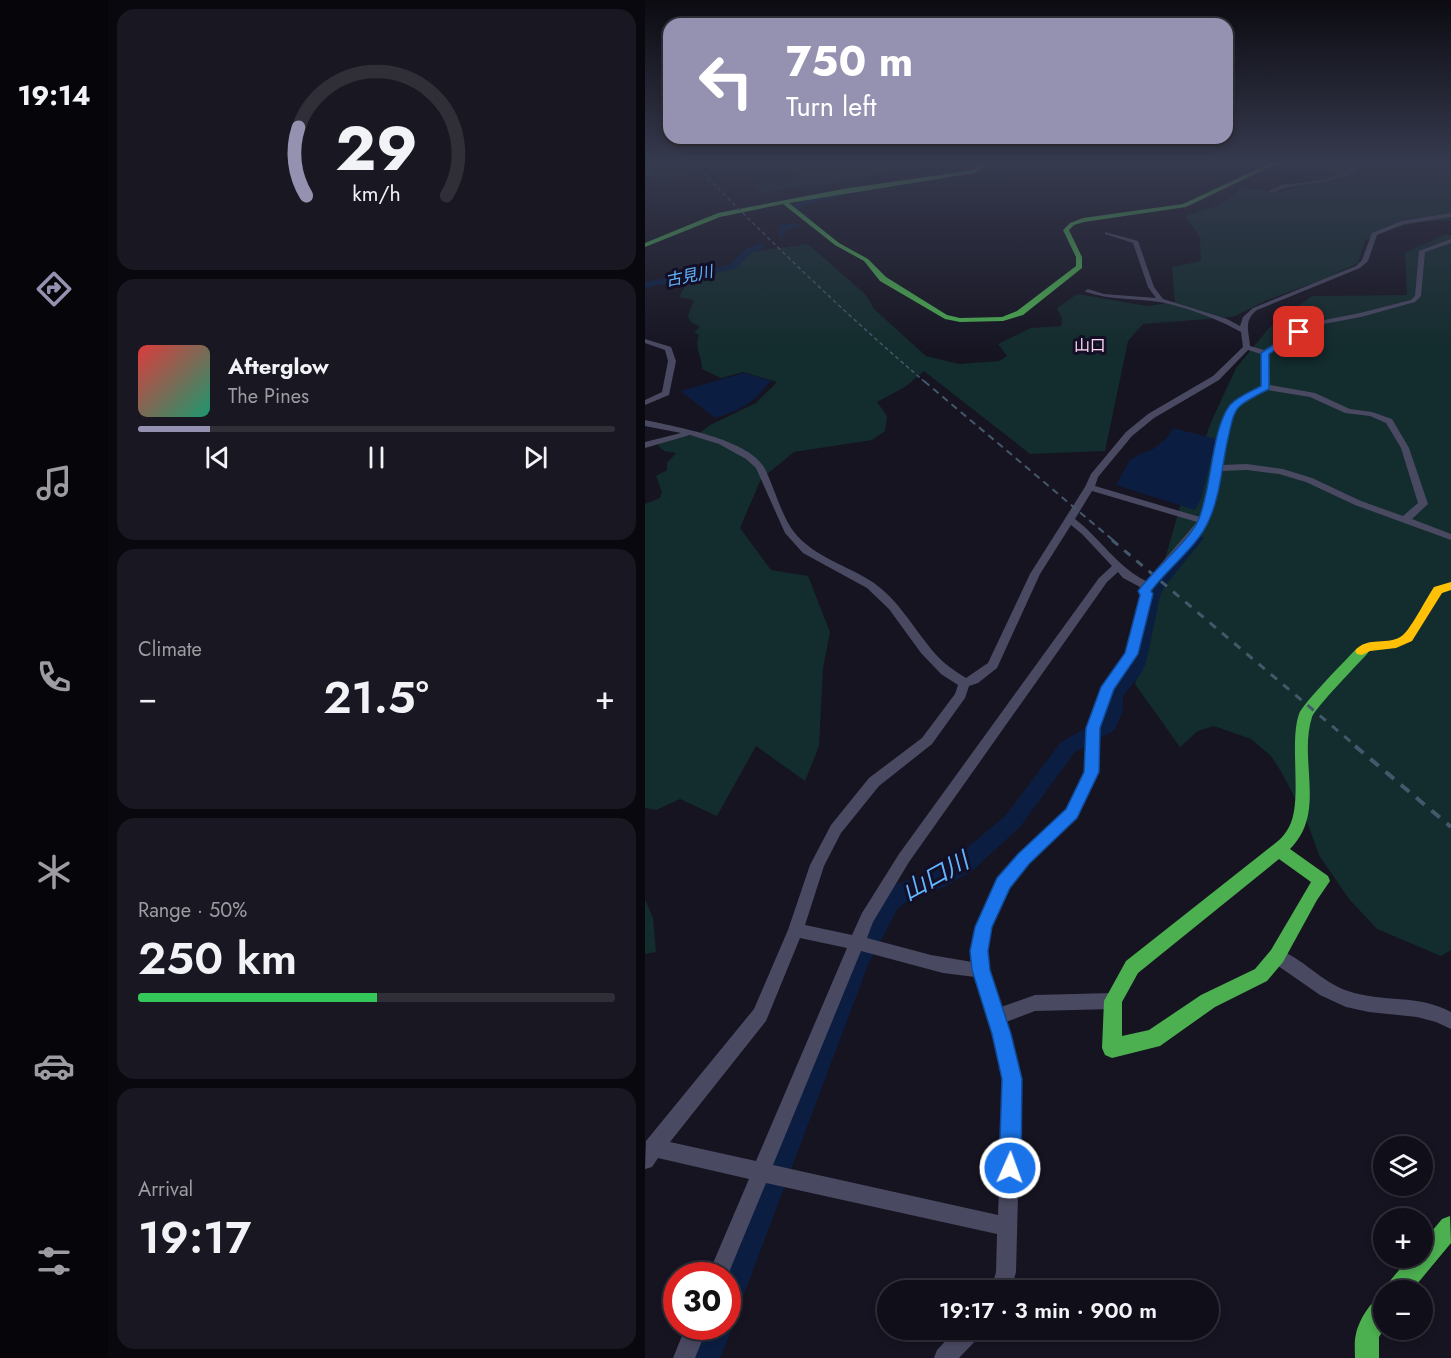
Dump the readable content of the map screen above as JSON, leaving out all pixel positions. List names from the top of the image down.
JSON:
{
  "districts": ["山口"],
  "water": ["古見川", "山口川"],
  "page": {
    "tabs": "19:14",
    "turn": ["750 m", "Turn left"],
    "song": ["Afterglow", "The Pines"],
    "tile": [
      "Climate",
      ["Range · 50%", "250 km"],
      ["Arrival", "19:17"]
    ],
    "heat": ["−", "21.5°", "+"],
    "map_buttons": ["+", "−"],
    "limit": "30",
    "trip": "19:17 · 3 min · 900 m",
    "gauge": ["29", "km/h"]
  }
}
